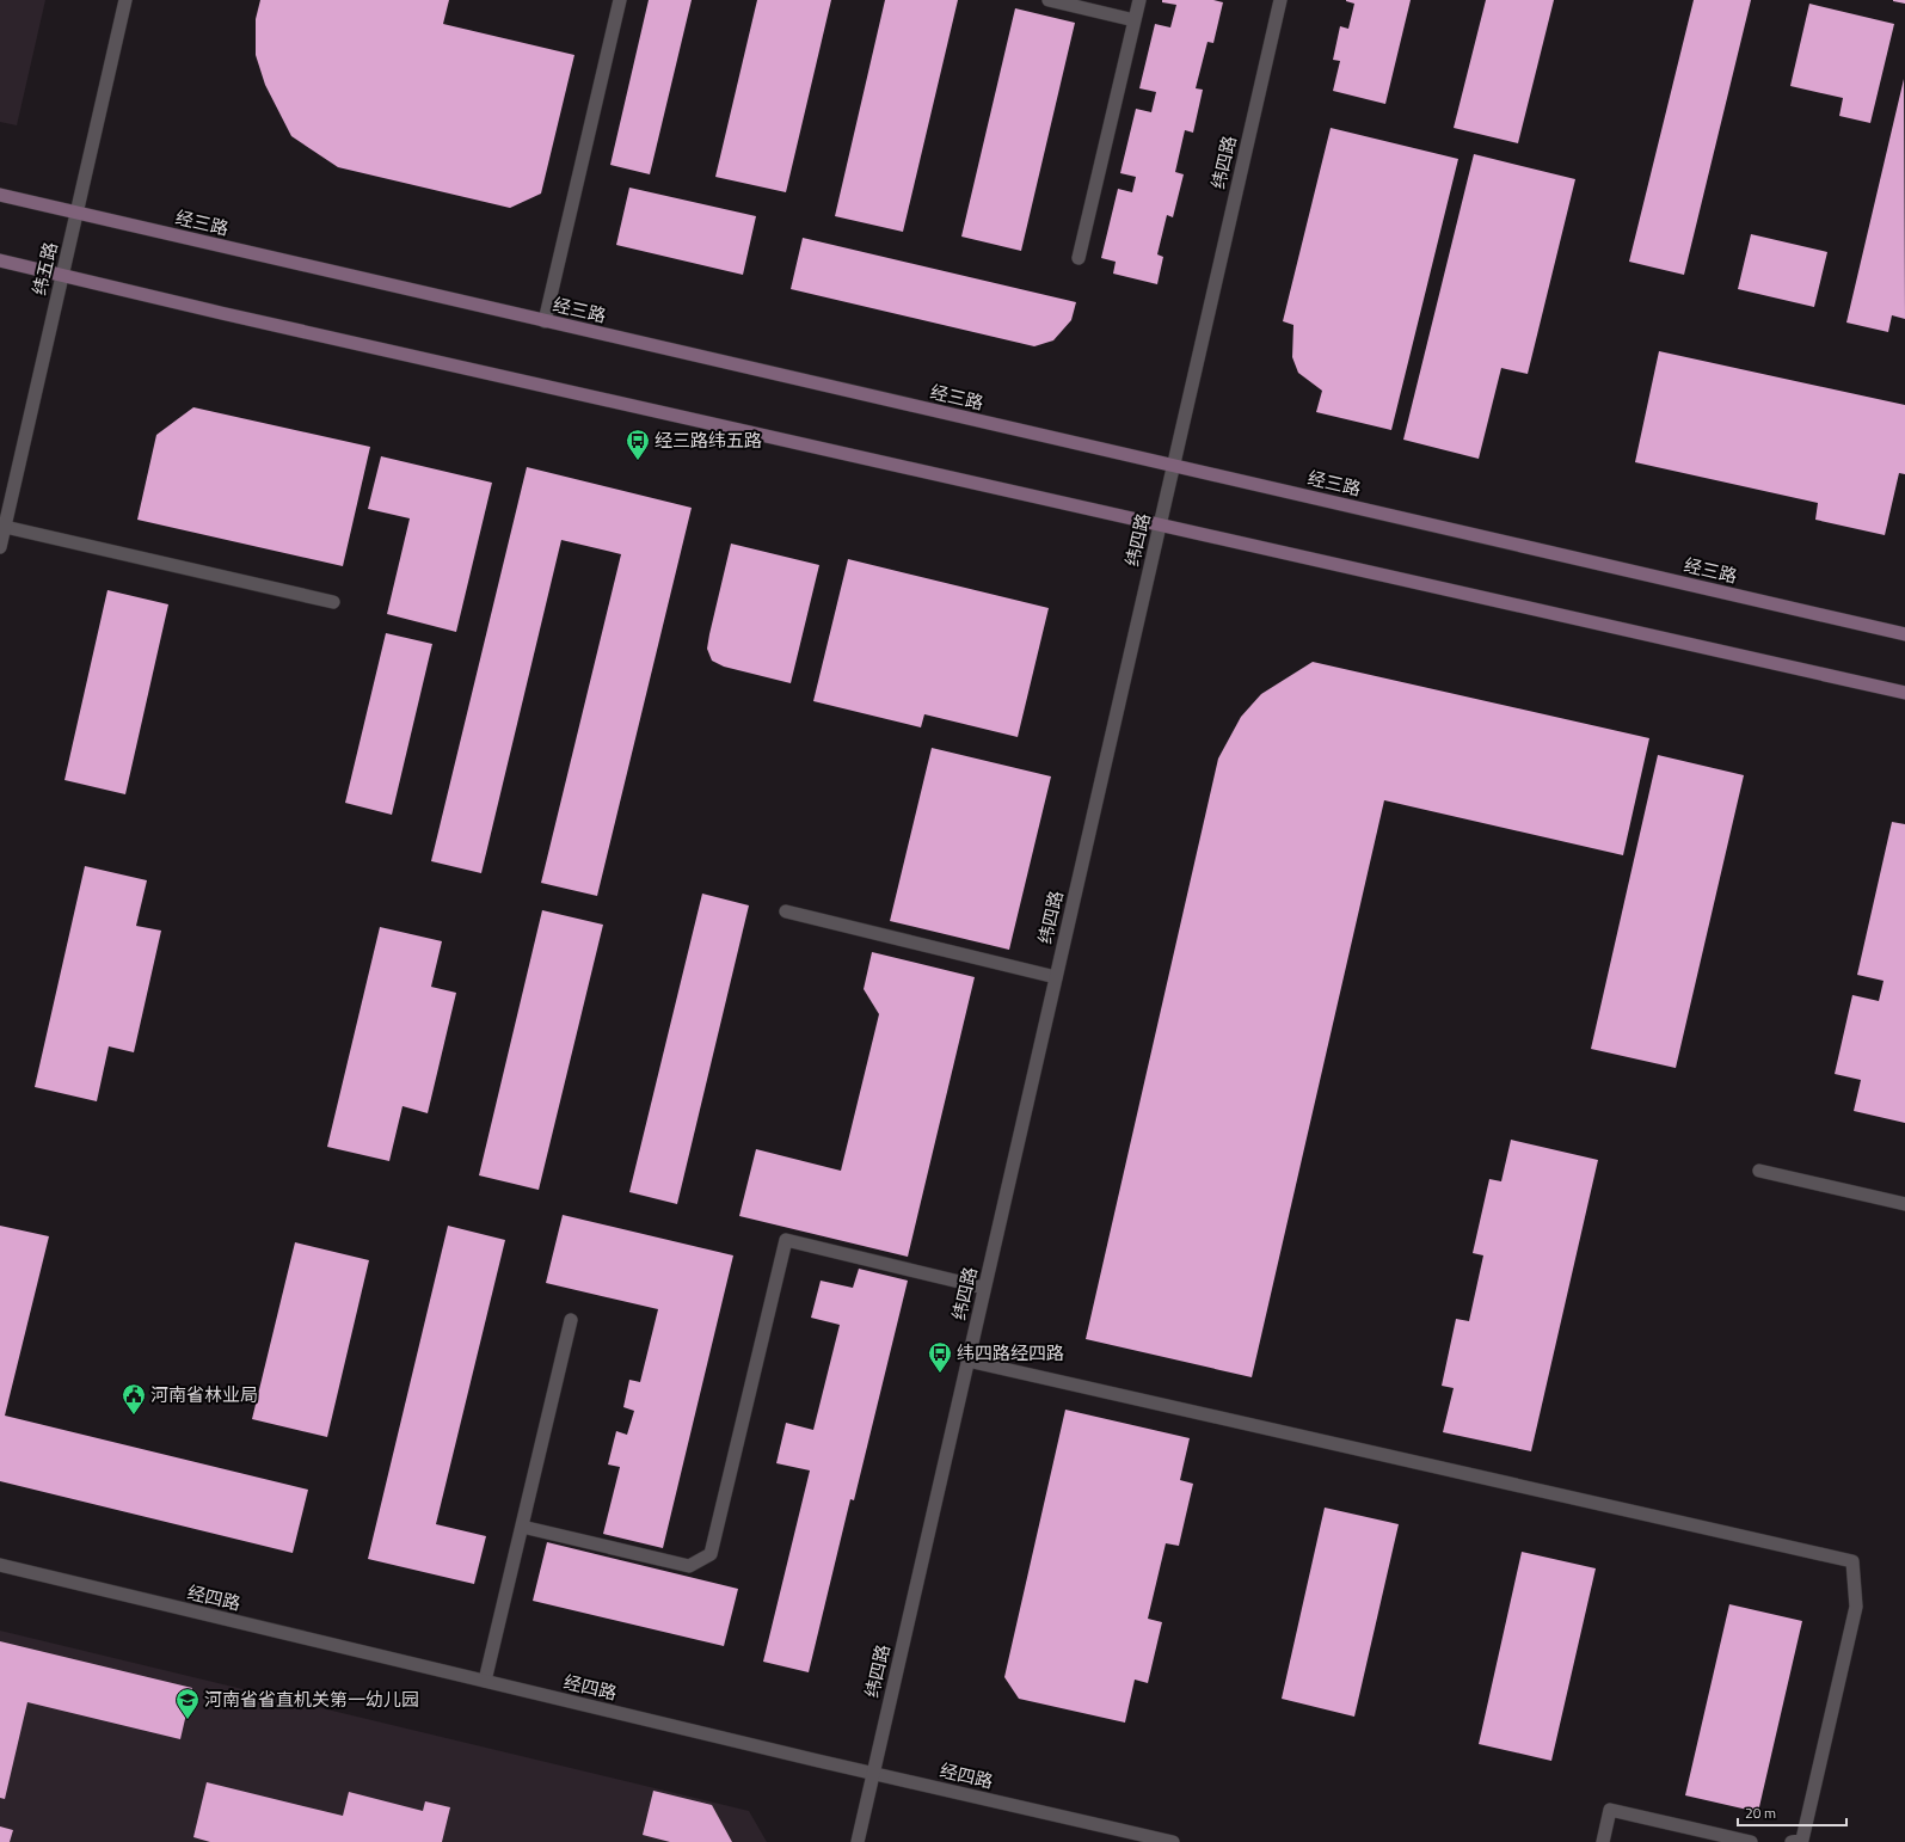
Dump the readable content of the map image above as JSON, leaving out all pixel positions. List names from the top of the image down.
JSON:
{
  "streets": {
    "main road": ["经三路"],
    "street": ["纬四路", "纬五路", "经四路"]
  },
  "crossings": [
    ["纬四路", "经三路"],
    ["纬四路", "经四路"],
    ["经三路", "纬五路"]
  ],
  "places": {
    "bus stop": ["经三路纬五路", "纬四路经四路"],
    "public building": ["河南省林业局"],
    "school or university": ["河南省省直机关第一幼儿园"]
  },
  "scale_bar": "20 m"
}
